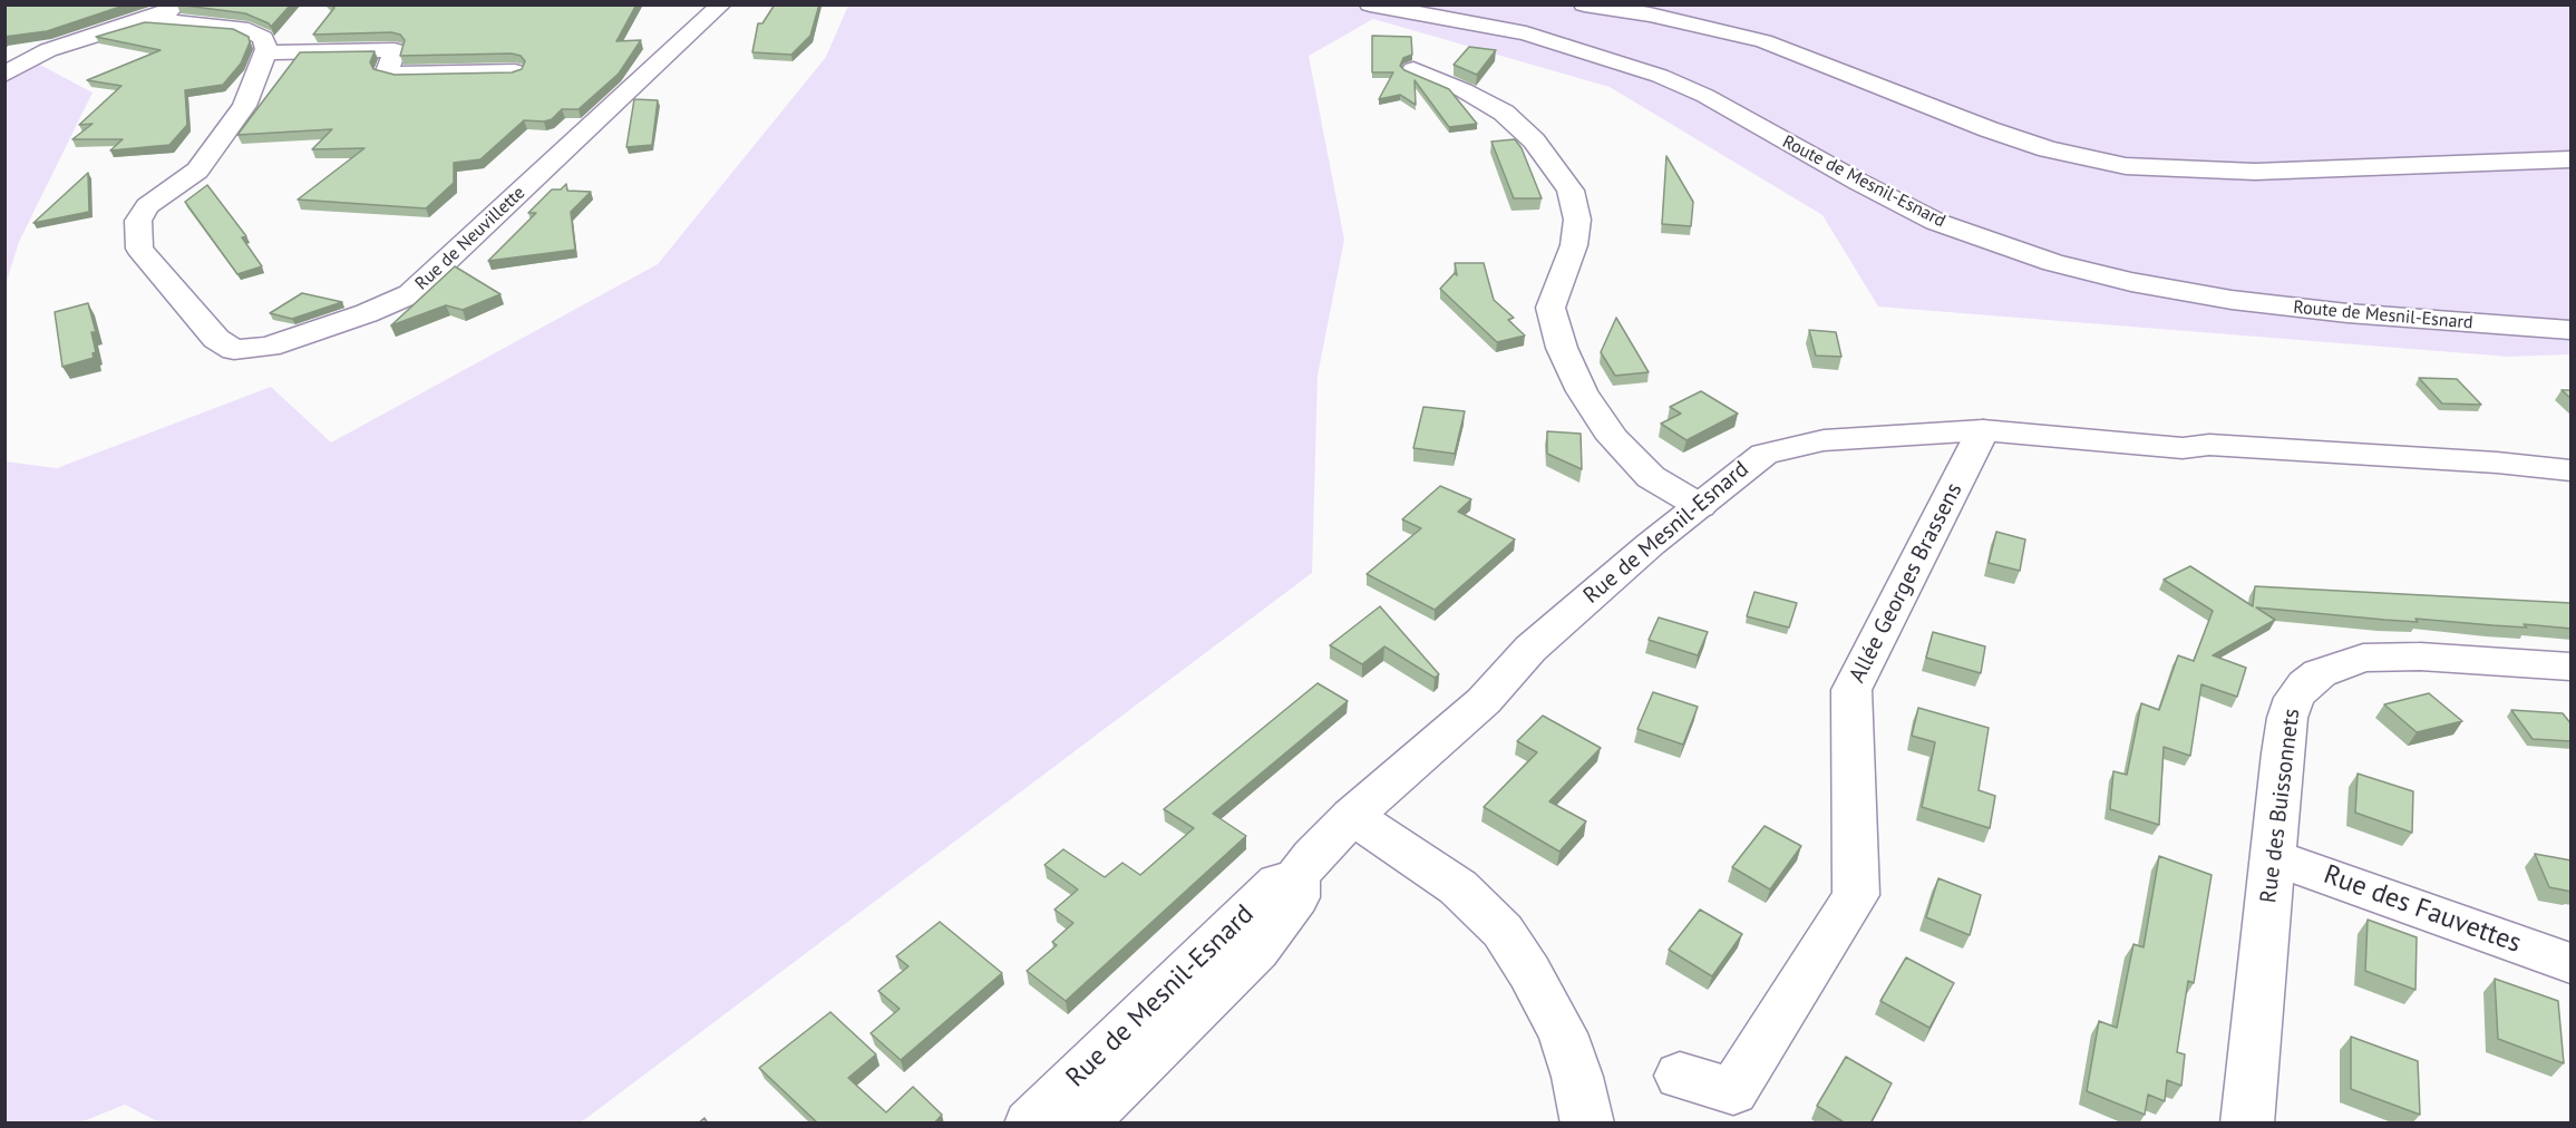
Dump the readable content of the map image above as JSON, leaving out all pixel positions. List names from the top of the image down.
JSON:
{
  "streets": {
    "street": [
      "Route de Mesnil-Esnard",
      "Rue de Neuvillette",
      "Rue de Mesnil-Esnard",
      "Allée Georges Brassens",
      "Rue des Buissonnets",
      "Rue des Fauvettes"
    ]
  },
  "crossings": [
    ["Rue de Mesnil-Esnard", "Allée Georges Brassens"],
    ["Rue des Buissonnets", "Rue des Fauvettes"]
  ]
}
